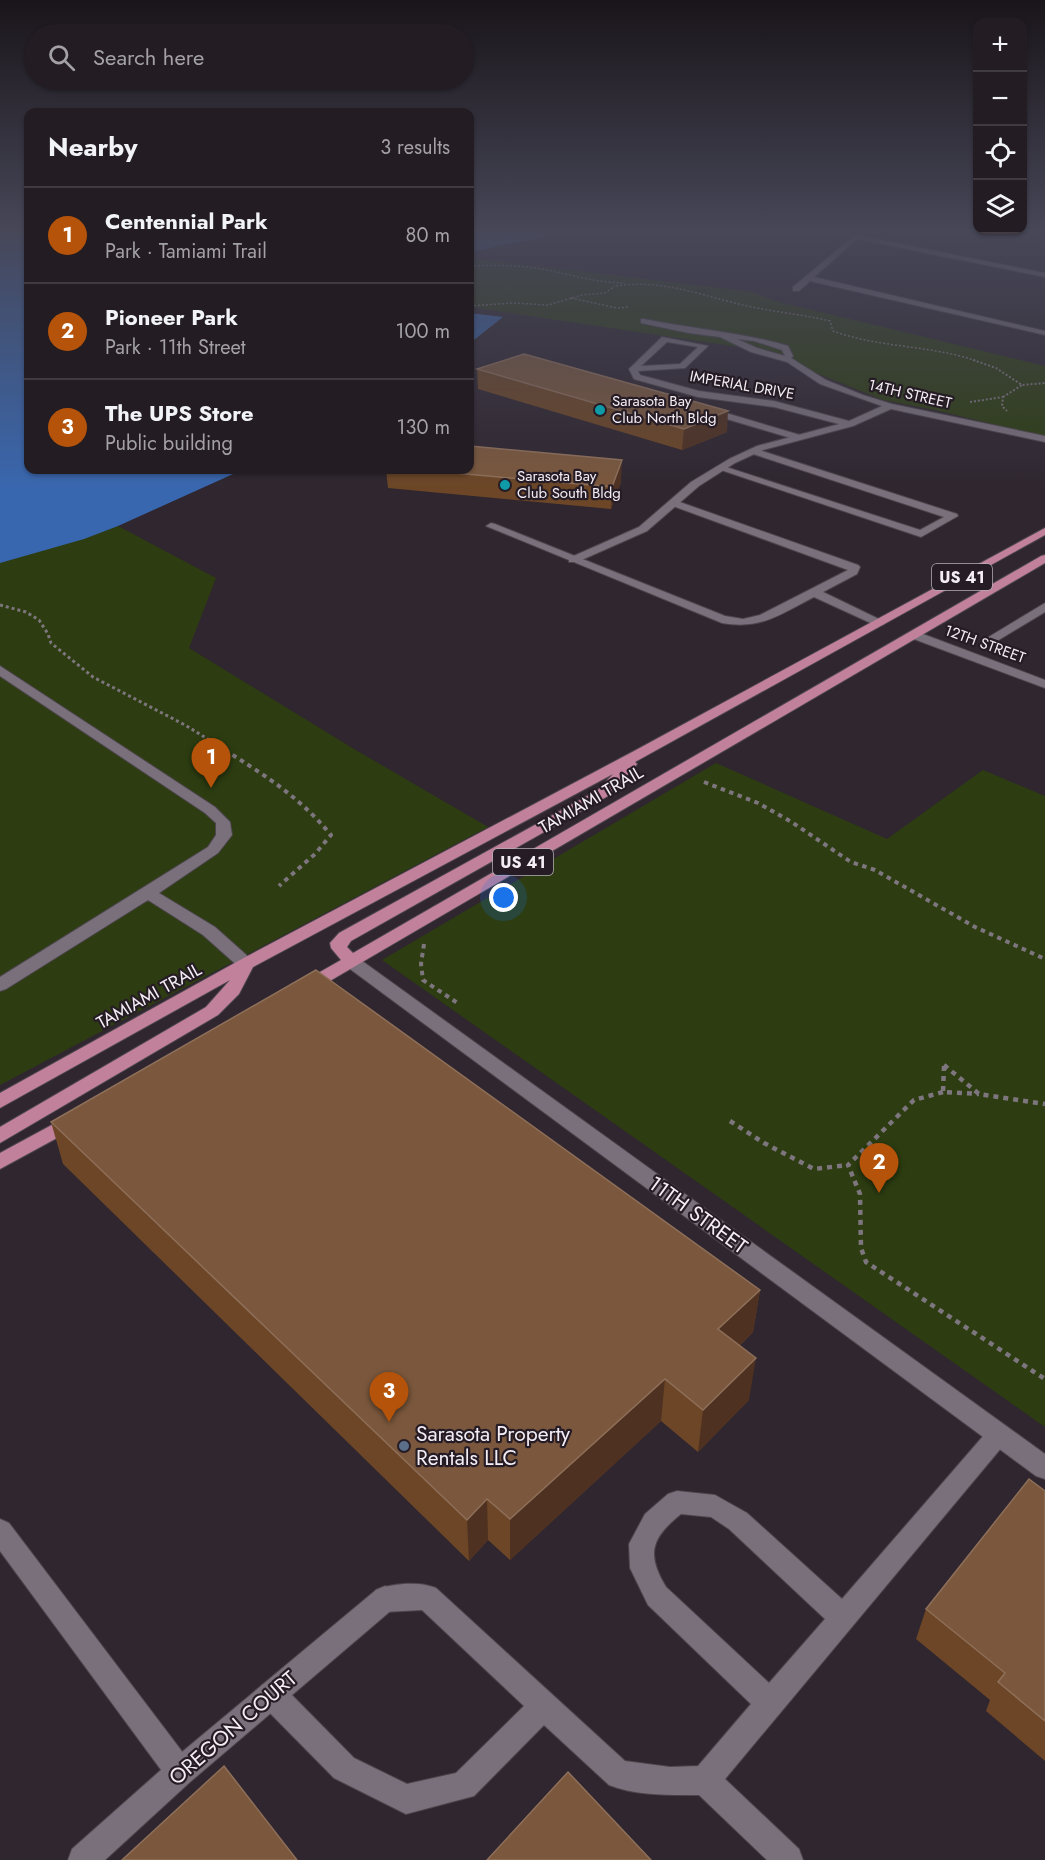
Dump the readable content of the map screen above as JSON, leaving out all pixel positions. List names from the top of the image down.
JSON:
{
  "streets": {
    "main road": ["US 41", "TAMIAMI TRAIL"],
    "street": [
      "IMPERIAL DRIVE",
      "14TH STREET",
      "12TH STREET",
      "11TH STREET",
      "OREGON COURT"
    ]
  },
  "crossings": [
    ["12TH STREET", "TAMIAMI TRAIL"],
    ["TAMIAMI TRAIL", "11TH STREET"]
  ],
  "places": ["Sarasota Bay Club North Bldg", "Sarasota Bay Club South Bldg", "Sarasota Property Rentals LLC"],
  "page": {
    "map_buttons": ["+", "−"],
    "search": "Search here",
    "heading": ["Nearby", "3 results"],
    "list": [
      {
        "mark": "1",
        "name": "Centennial Park",
        "note": "Park · Tamiami Trail",
        "value": "80 m"
      },
      {
        "mark": "2",
        "name": "Pioneer Park",
        "note": "Park · 11th Street",
        "value": "100 m"
      },
      {
        "mark": "3",
        "name": "The UPS Store",
        "note": "Public building",
        "value": "130 m"
      }
    ],
    "pins": ["1", "2", "3"]
  }
}
